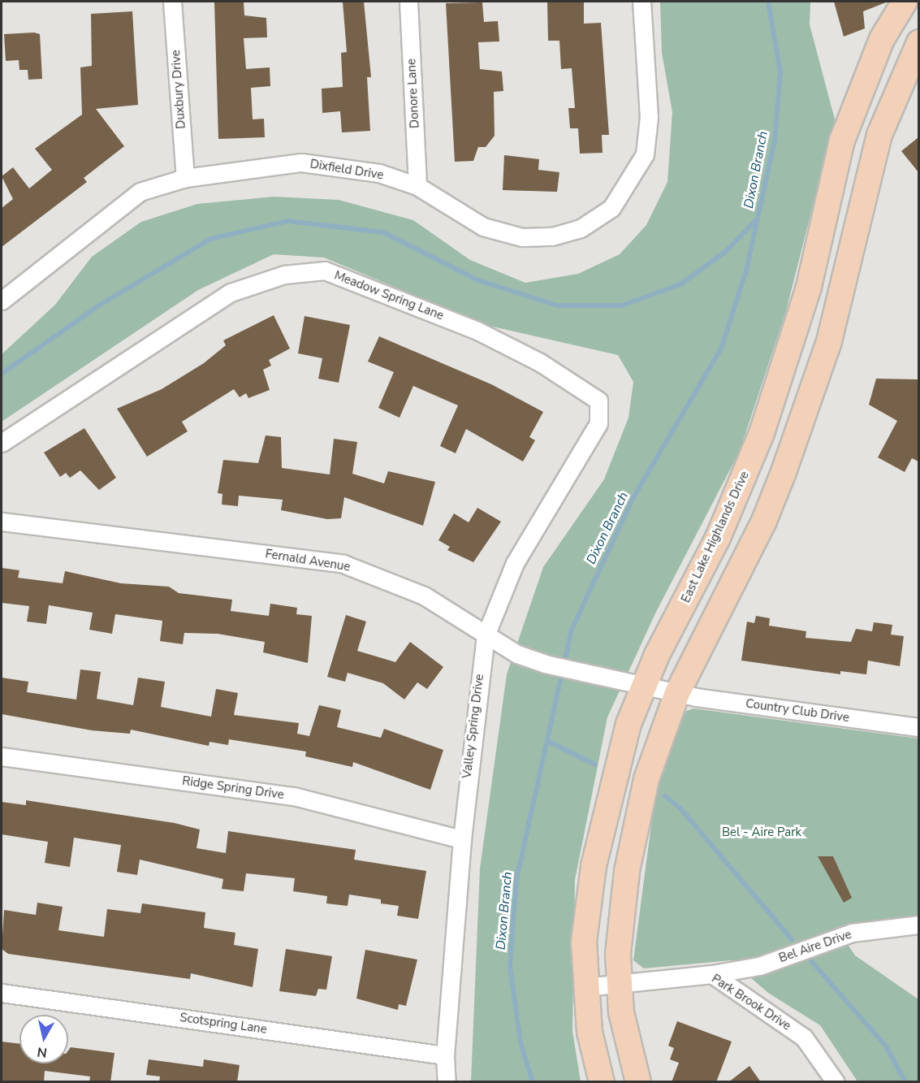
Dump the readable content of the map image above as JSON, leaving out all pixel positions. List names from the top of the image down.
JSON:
{
  "streets": {
    "main road": ["East Lake Highlands Drive"],
    "street": [
      "Duxbury Drive",
      "Donore Lane",
      "Dixfield Drive",
      "Meadow Spring Lane",
      "Fernald Avenue",
      "Country Club Drive",
      "Valley Spring Drive",
      "Ridge Spring Drive",
      "Bel Aire Drive",
      "Park Brook Drive",
      "Scotspring Lane"
    ]
  },
  "crossings": [
    ["Duxbury Drive", "Dixfield Drive"],
    ["Donore Lane", "Dixfield Drive"],
    ["Meadow Spring Lane", "Valley Spring Drive"],
    ["East Lake Highlands Drive", "Fernald Avenue"],
    ["East Lake Highlands Drive", "Park Brook Drive"],
    ["Fernald Avenue", "Country Club Drive"],
    ["Fernald Avenue", "Valley Spring Drive"],
    ["Valley Spring Drive", "Ridge Spring Drive"],
    ["Valley Spring Drive", "Scotspring Lane"],
    ["Bel Aire Drive", "Park Brook Drive"]
  ],
  "water": ["Dixon Branch"],
  "parks": ["Bel - Aire Park"],
  "north": "bottom"
}
